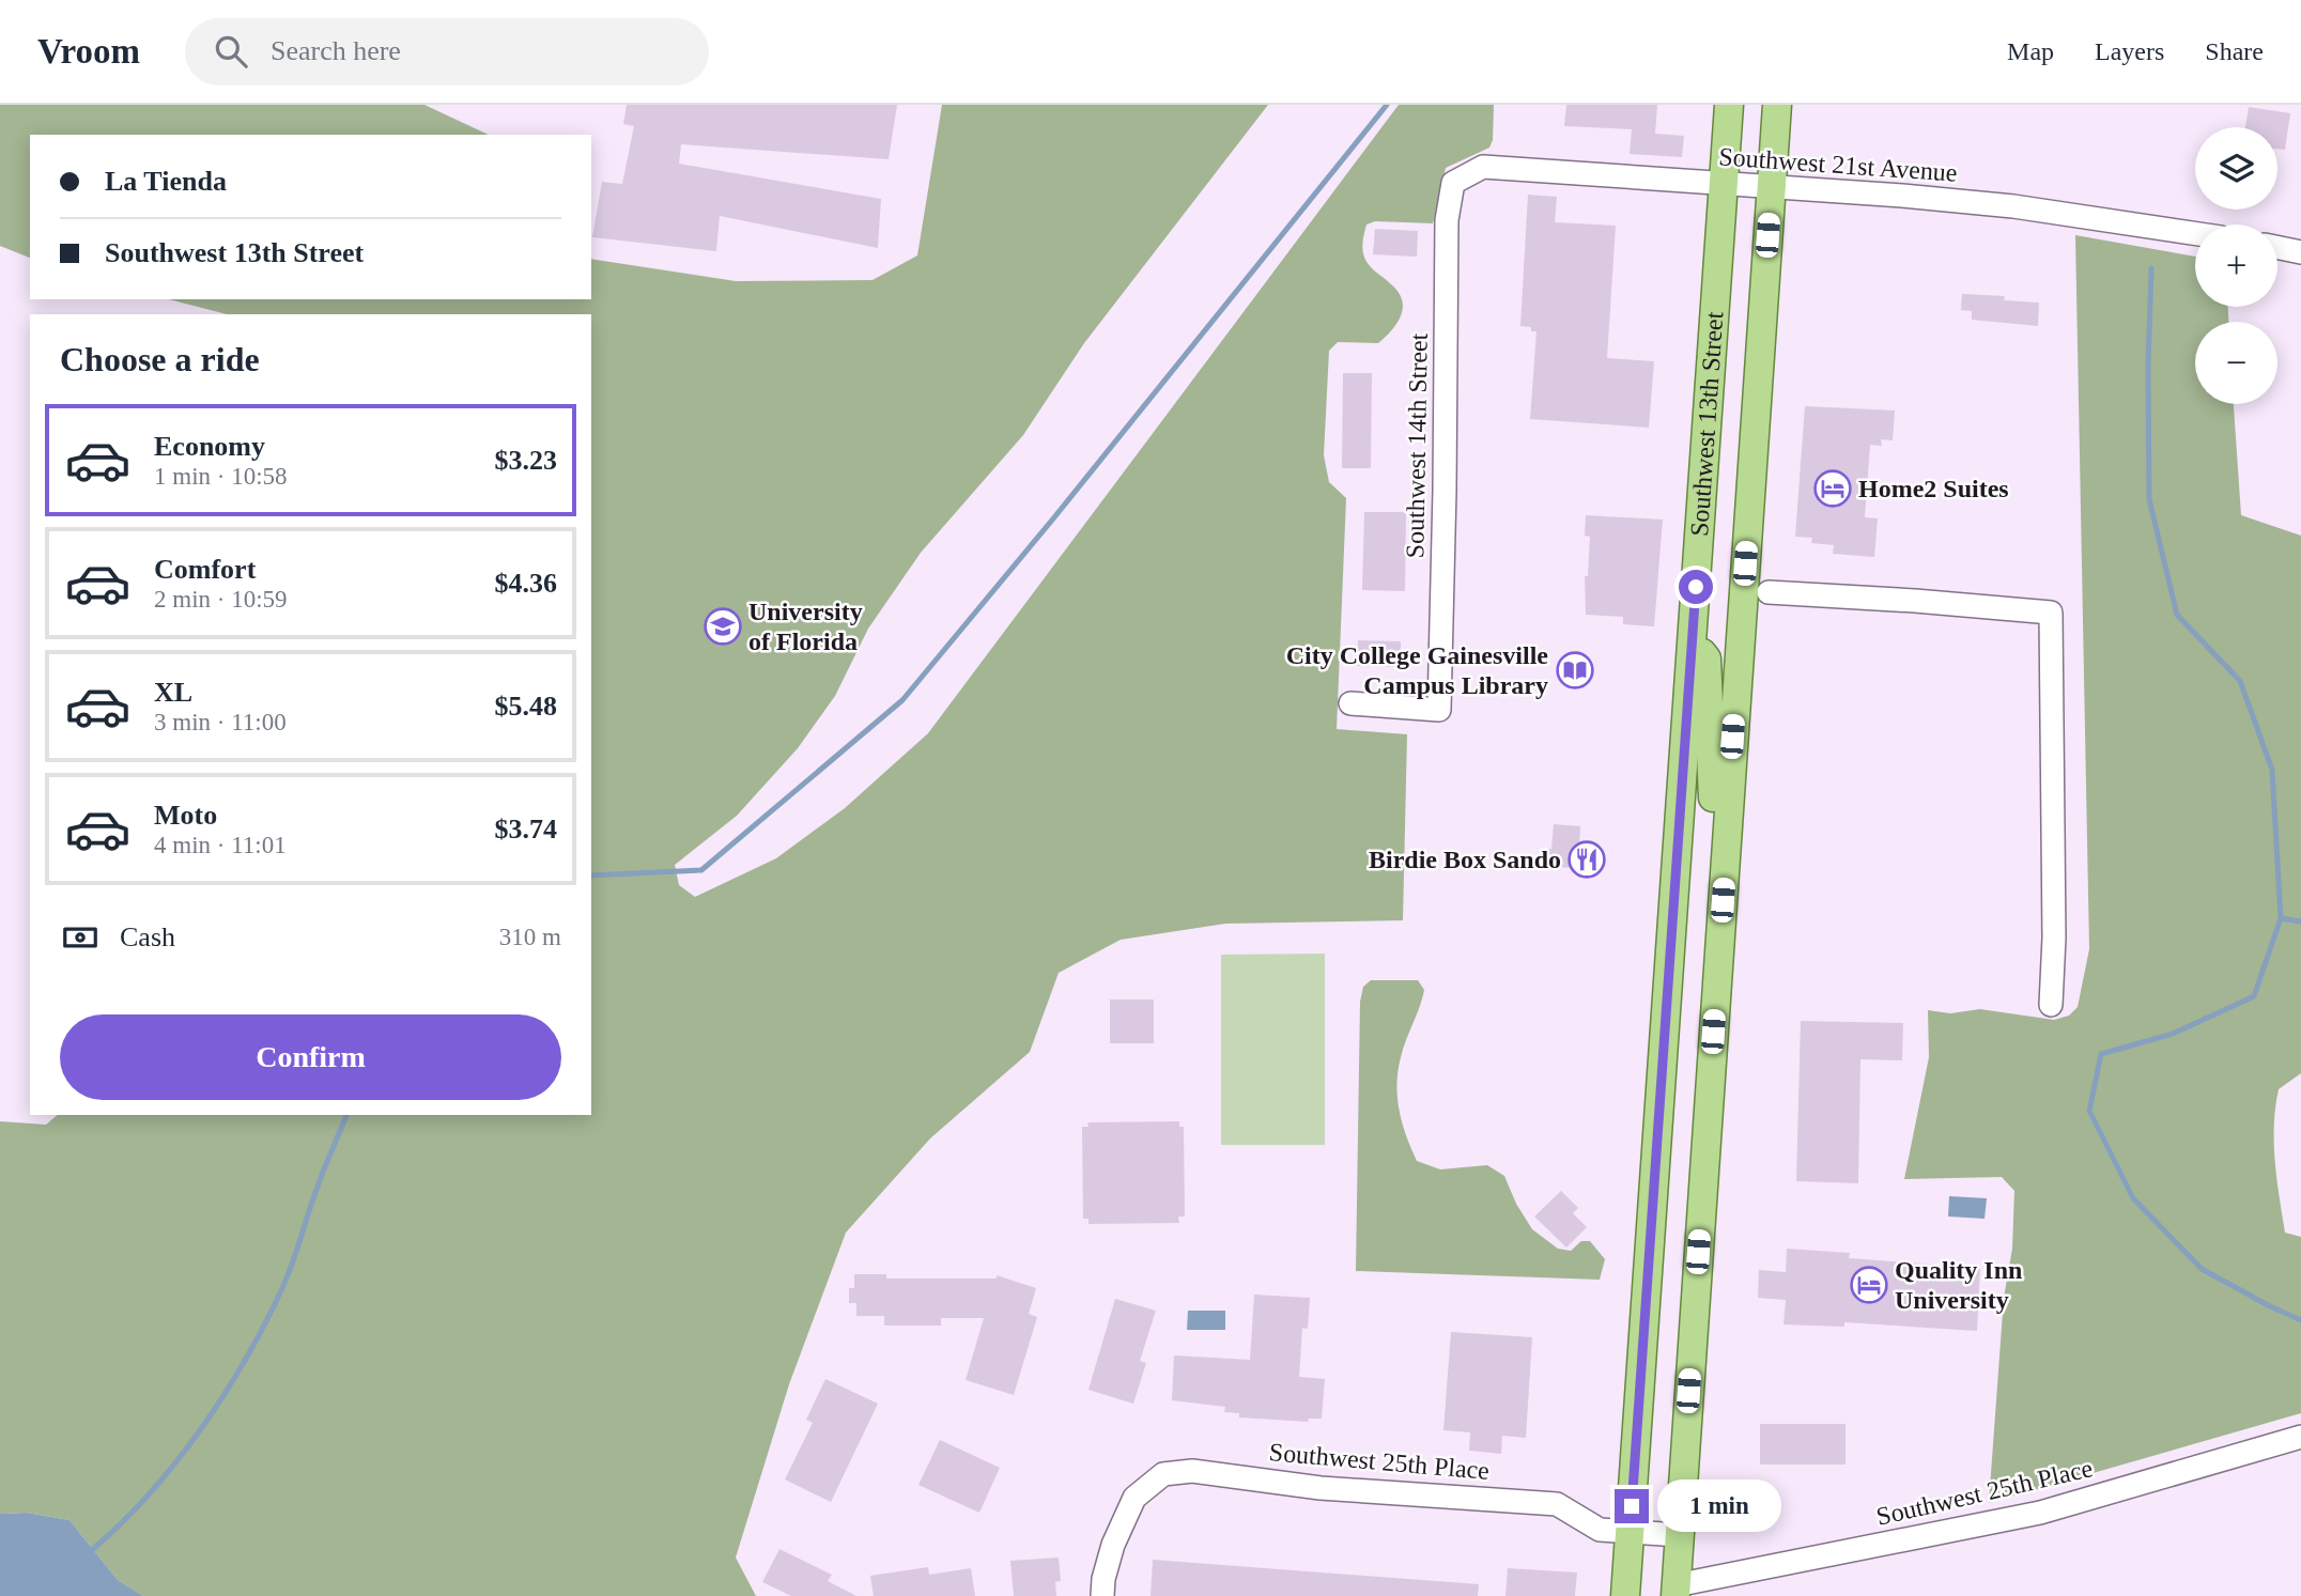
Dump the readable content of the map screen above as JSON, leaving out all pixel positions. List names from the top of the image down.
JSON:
{
  "streets": {
    "main road": ["Southwest 13th Street"],
    "street": ["Southwest 21st Avenue", "Southwest 14th Street", "Southwest 25th Place"]
  },
  "crossings": [
    ["Southwest 21st Avenue", "Southwest 13th Street"],
    ["Southwest 21st Avenue", "Southwest 14th Street"],
    ["Southwest 13th Street", "Southwest 25th Place"]
  ],
  "places": {
    "hotel": ["Home2 Suites", "Quality Inn University"],
    "school or university": ["University of Florida"],
    "library": ["City College Gainesville Campus Library"],
    "restaurant": ["Birdie Box Sando"]
  },
  "page": {
    "header": "Vroom",
    "search": "Search here",
    "nav": ["Map", "Layers", "Share"],
    "map_buttons": ["+", "−"],
    "banner": ["La Tienda", "Southwest 13th Street"],
    "heading": "Choose a ride",
    "list": [
      {
        "name": "Economy",
        "note": "1 min · 10:58",
        "value": "$3.23"
      },
      {
        "name": "Comfort",
        "note": "2 min · 10:59",
        "value": "$4.36"
      },
      {
        "name": "XL",
        "note": "3 min · 11:00",
        "value": "$5.48"
      },
      {
        "name": "Moto",
        "note": "4 min · 11:01",
        "value": "$3.74"
      }
    ],
    "pay": ["Cash", "310 m"],
    "buttons": "Confirm",
    "bubble": "1 min"
  }
}
